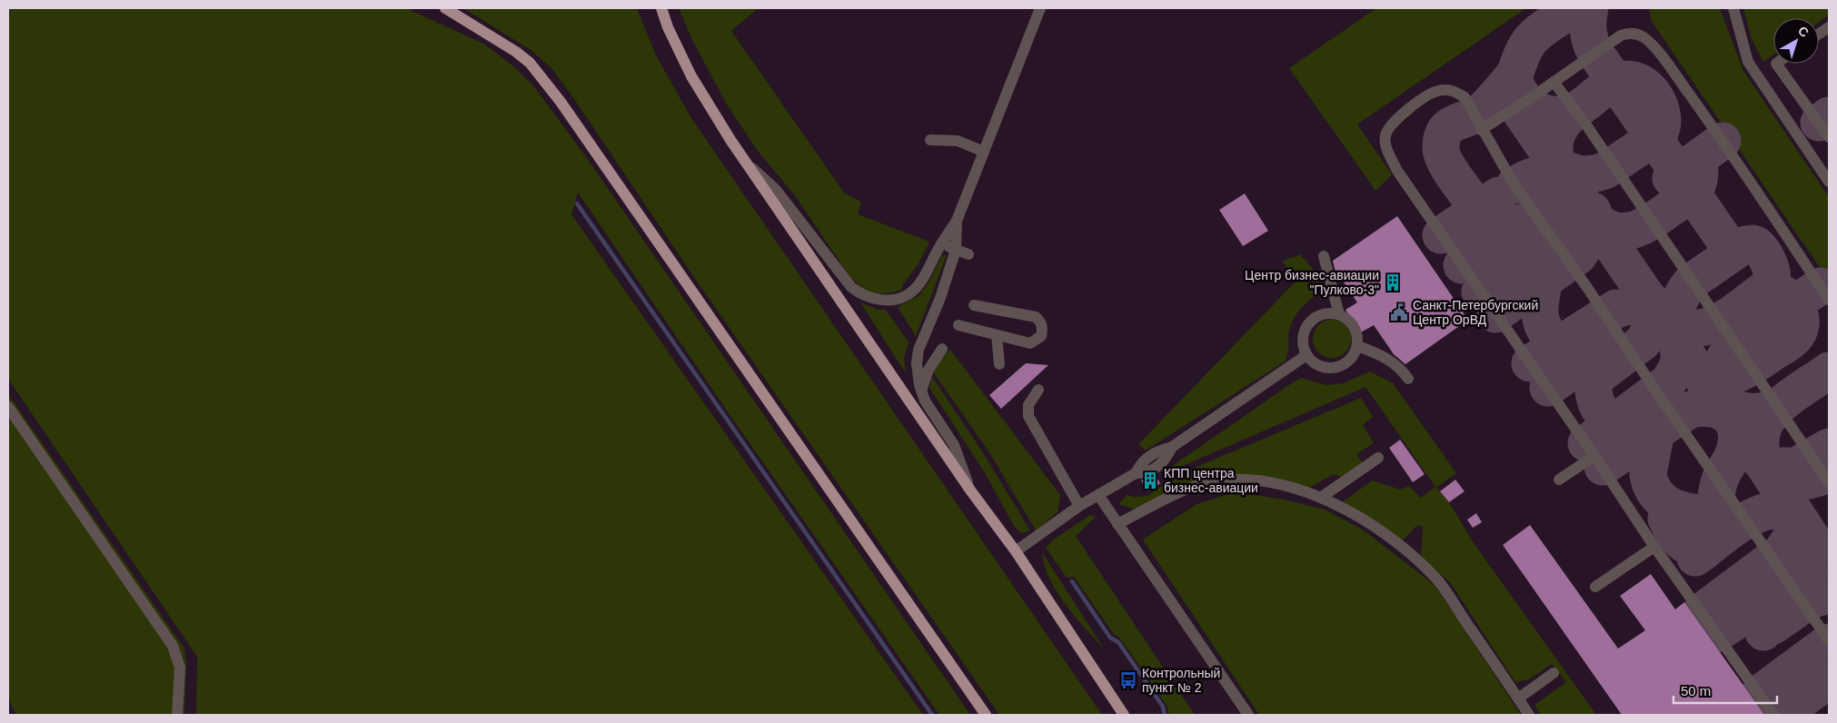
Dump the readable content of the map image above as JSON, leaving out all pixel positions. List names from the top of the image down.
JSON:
{
  "places": {
    "building": ["Центр бизнес-авиации \"Пулково-3\"", "КПП центра бизнес-авиации"],
    "public building": ["Санкт-Петербургский Центр ОрВД"],
    "bus stop": ["Контрольный пункт № 2"]
  },
  "scale_bar": "50 m",
  "north": "top right"
}
